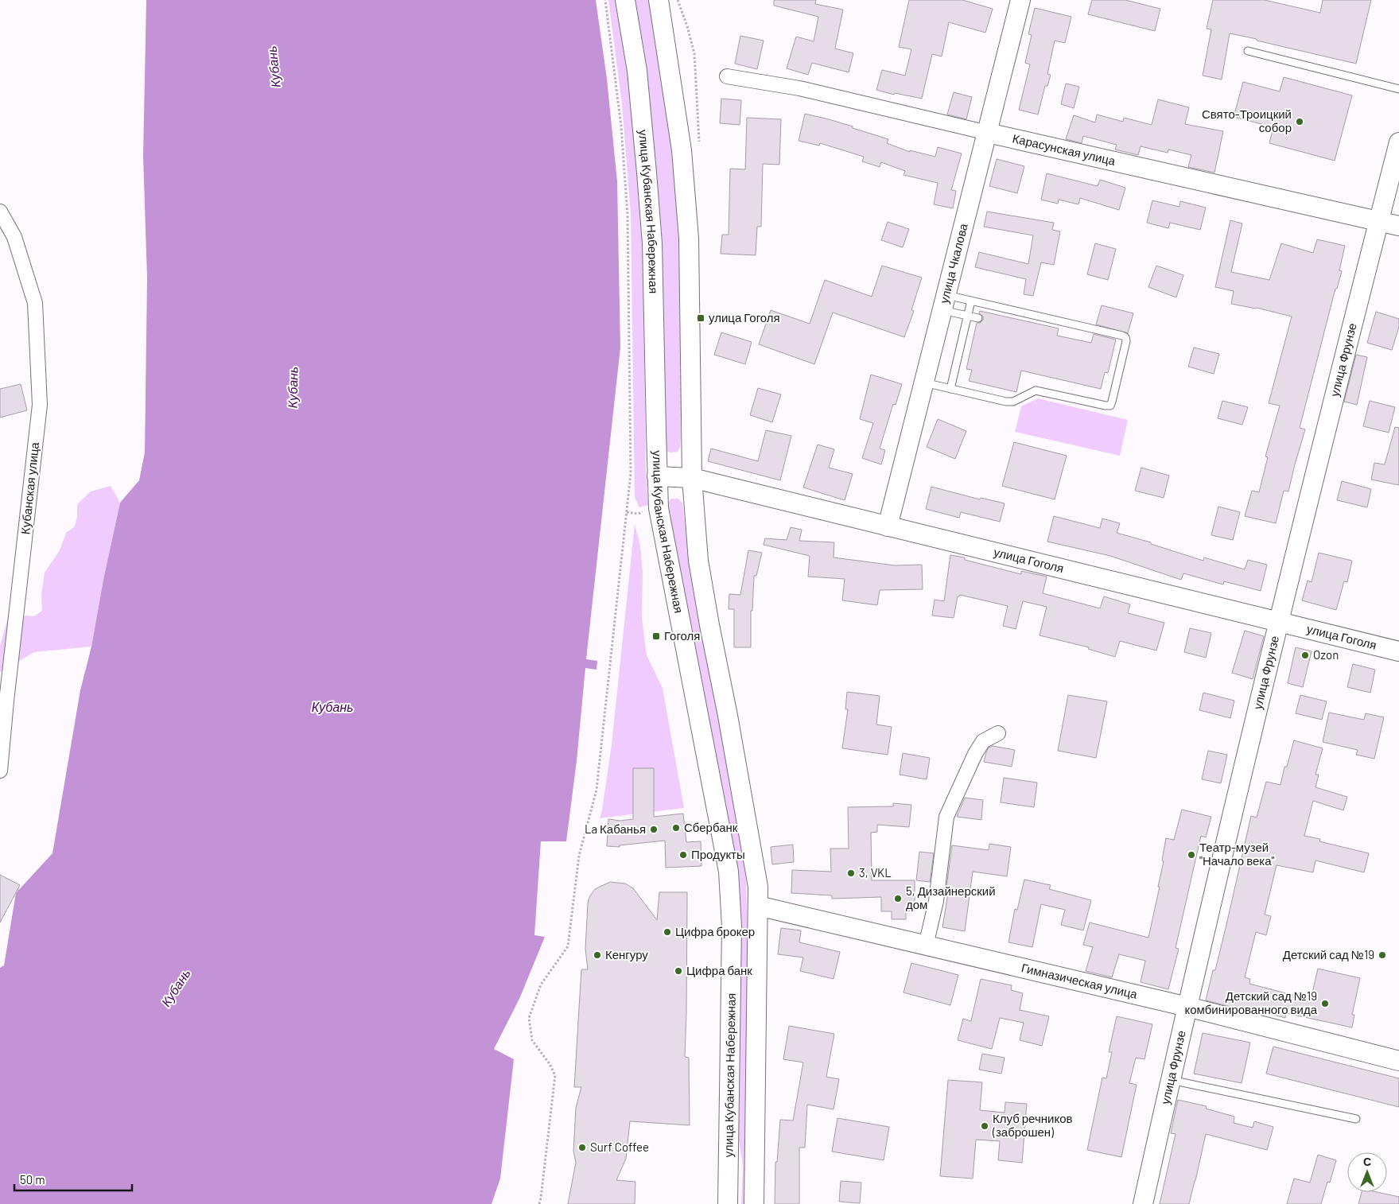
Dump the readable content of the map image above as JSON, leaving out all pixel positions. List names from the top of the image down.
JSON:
{
  "streets": {
    "street": [
      "Карасунская улица",
      "улица Кубанская Набережная",
      "улица Чкалова",
      "улица Фрунзе",
      "Кубанская улица",
      "улица Гоголя",
      "Гимназическая улица"
    ]
  },
  "crossings": [
    ["Карасунская улица", "улица Чкалова"],
    ["Карасунская улица", "улица Фрунзе"],
    ["улица Кубанская Набережная", "улица Гоголя"],
    ["улица Чкалова", "улица Гоголя"],
    ["улица Фрунзе", "улица Гоголя"],
    ["улица Фрунзе", "Гимназическая улица"]
  ],
  "water": ["Кубань"],
  "places": {
    "other": [
      "Свято-Троицкий собор",
      "Ozon",
      "Сбербанк",
      "La Кабанья",
      "Продукты",
      "Театр-музей \"Начало века\"",
      "3, VKL",
      "5, Дизайнерский дом",
      "Цифра брокер",
      "Кенгуру",
      "Детский сад №19",
      "Цифра банк",
      "Детский сад №19 комбинированного вида",
      "Клуб речников (заброшен)",
      "Surf Coffee"
    ],
    "transit": ["улица Гоголя", "Гоголя"]
  },
  "scale_bar": "50 m",
  "north": "top"
}
